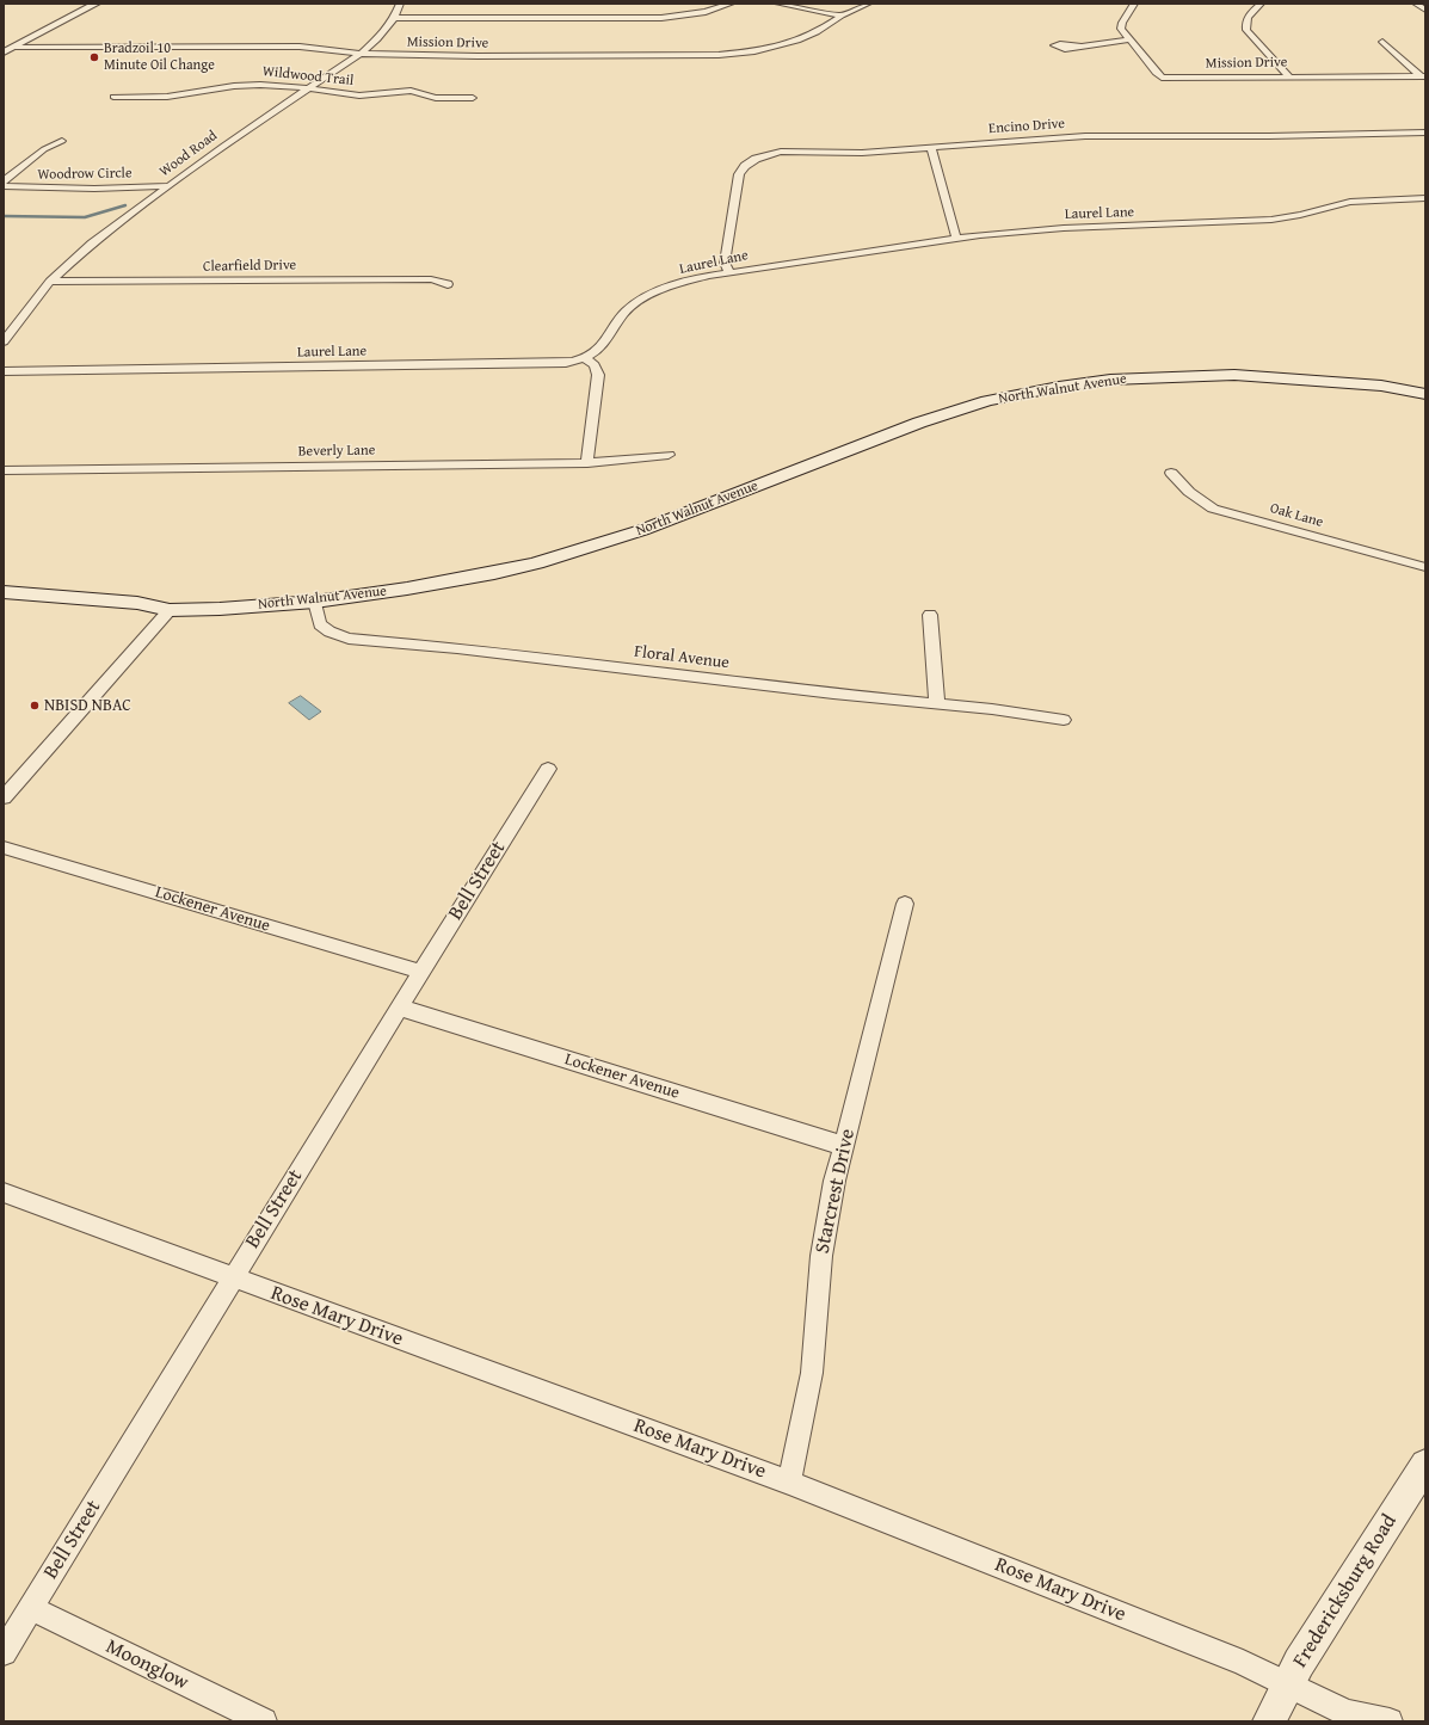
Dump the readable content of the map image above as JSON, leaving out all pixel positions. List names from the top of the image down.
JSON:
{
  "streets": {
    "main road": ["North Walnut Avenue"],
    "street": [
      "Mission Drive",
      "Wildwood Trail",
      "Encino Drive",
      "Wood Road",
      "Woodrow Circle",
      "Laurel Lane",
      "Clearfield Drive",
      "Beverly Lane",
      "Oak Lane",
      "Floral Avenue",
      "Bell Street",
      "Lockener Avenue",
      "Starcrest Drive",
      "Rose Mary Drive",
      "Fredericksburg Road",
      "Moonglow"
    ]
  },
  "crossings": [
    ["Mission Drive", "Wood Road"],
    ["Wildwood Trail", "Wood Road"],
    ["Encino Drive", "Laurel Lane"],
    ["Wood Road", "Woodrow Circle"],
    ["Wood Road", "Clearfield Drive"],
    ["North Walnut Avenue", "Floral Avenue"],
    ["Bell Street", "Lockener Avenue"],
    ["Bell Street", "Rose Mary Drive"],
    ["Bell Street", "Moonglow"],
    ["Lockener Avenue", "Starcrest Drive"],
    ["Starcrest Drive", "Rose Mary Drive"],
    ["Rose Mary Drive", "Fredericksburg Road"]
  ],
  "places": ["Bradzoil 10 Minute Oil Change", "NBISD NBAC"]
}
